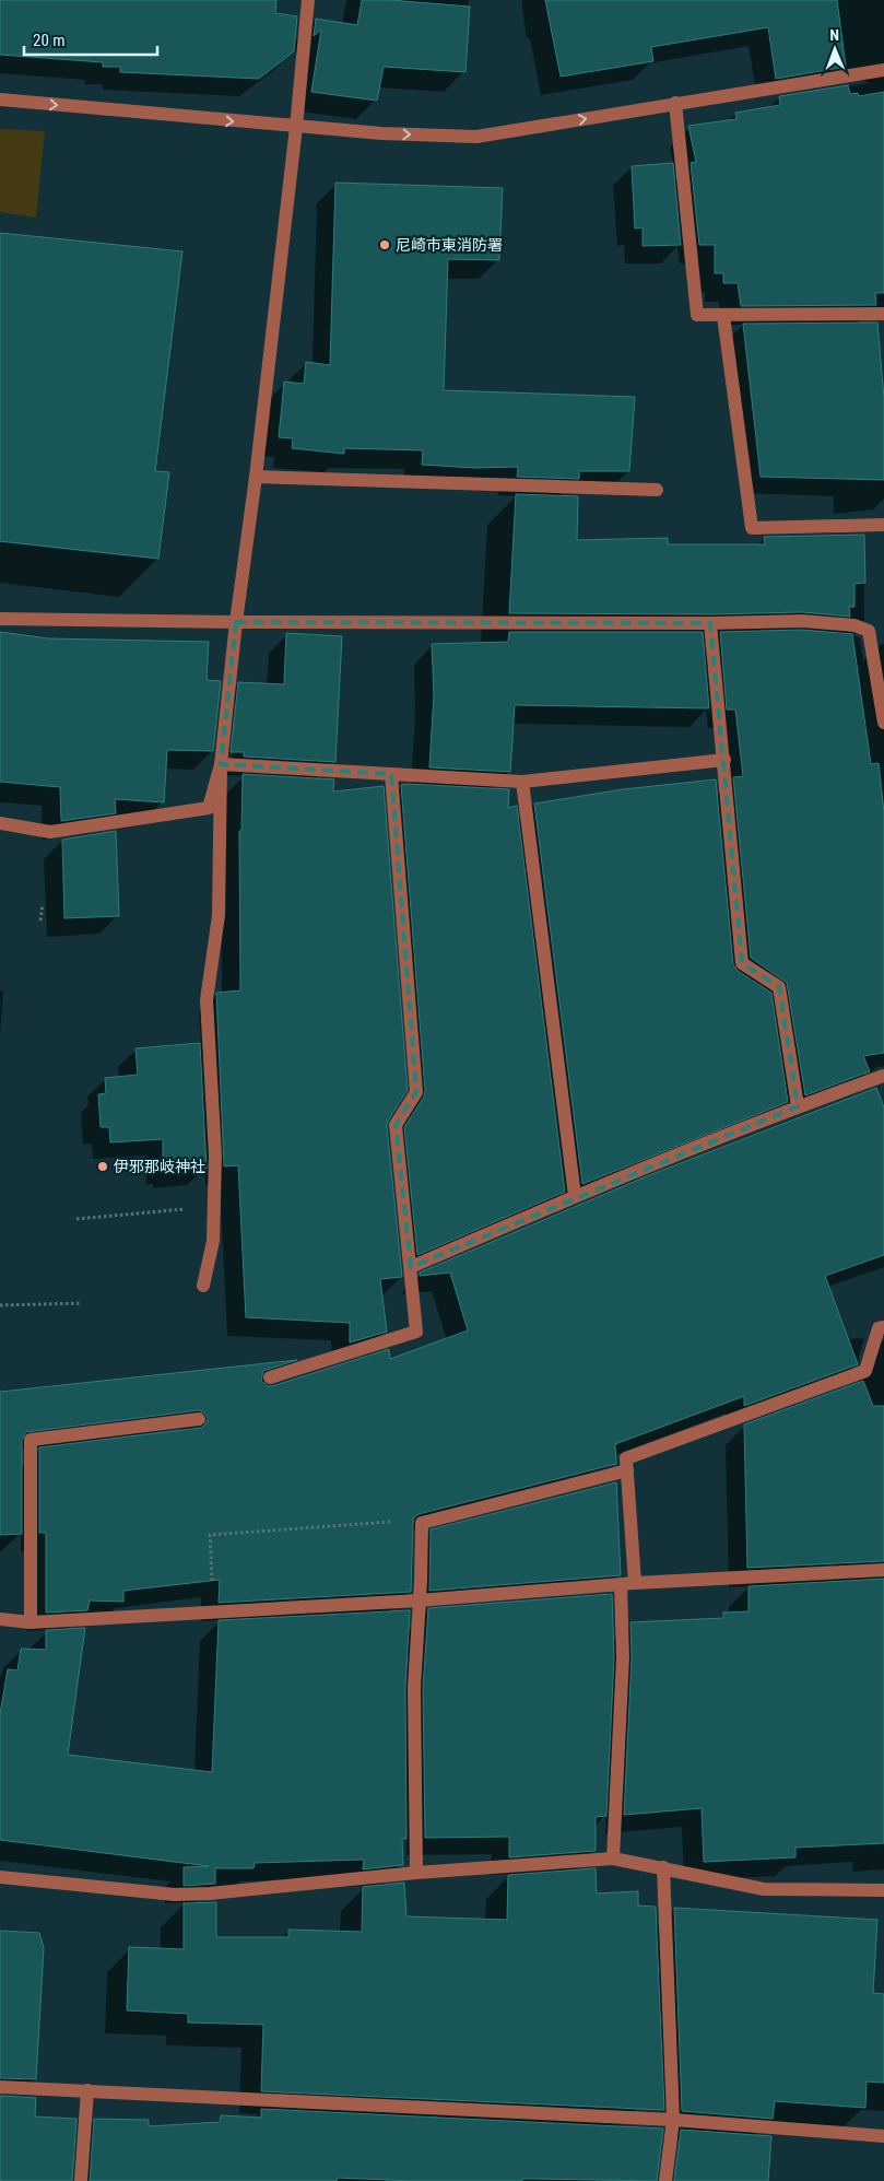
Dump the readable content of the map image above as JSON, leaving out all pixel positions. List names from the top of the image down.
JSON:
{
  "places": ["尼崎市東消防署", "伊邪那岐神社"],
  "scale_bar": "20 m",
  "north": "top"
}
